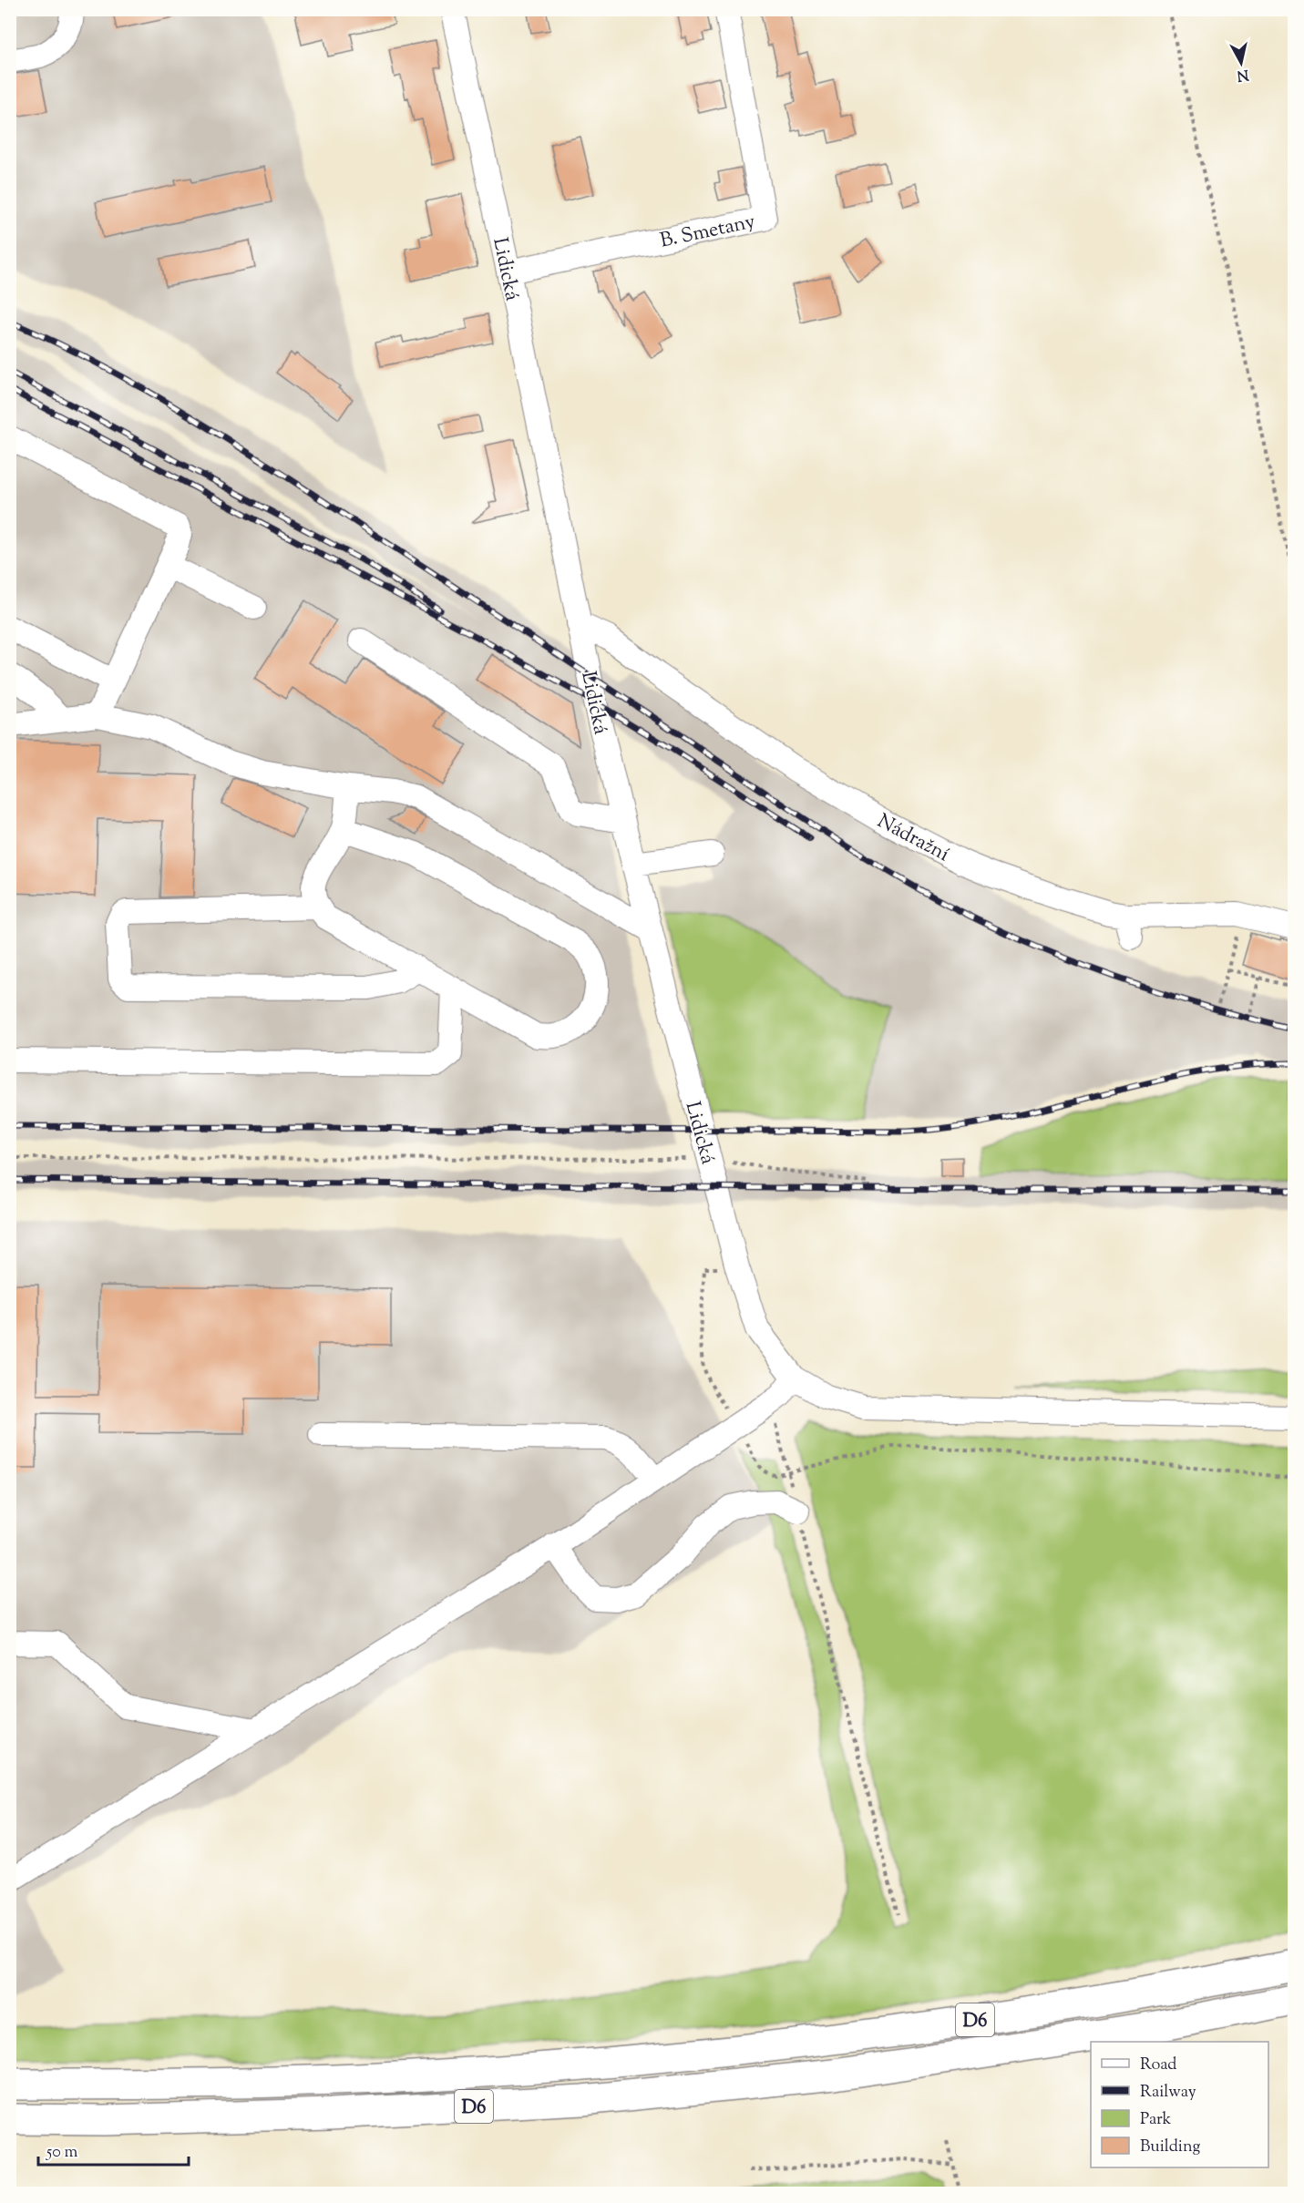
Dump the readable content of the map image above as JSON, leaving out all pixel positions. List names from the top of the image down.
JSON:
{
  "streets": {
    "highway": ["D6"],
    "street": ["B. Smetany", "Lidická", "Nádražní"]
  },
  "crossings": [
    ["B. Smetany", "Lidická"],
    ["Lidická", "Nádražní"]
  ],
  "legend": [
    "Road",
    "Railway",
    "Park",
    "Building"
  ],
  "scale_bar": "50 m",
  "north": "bottom"
}
